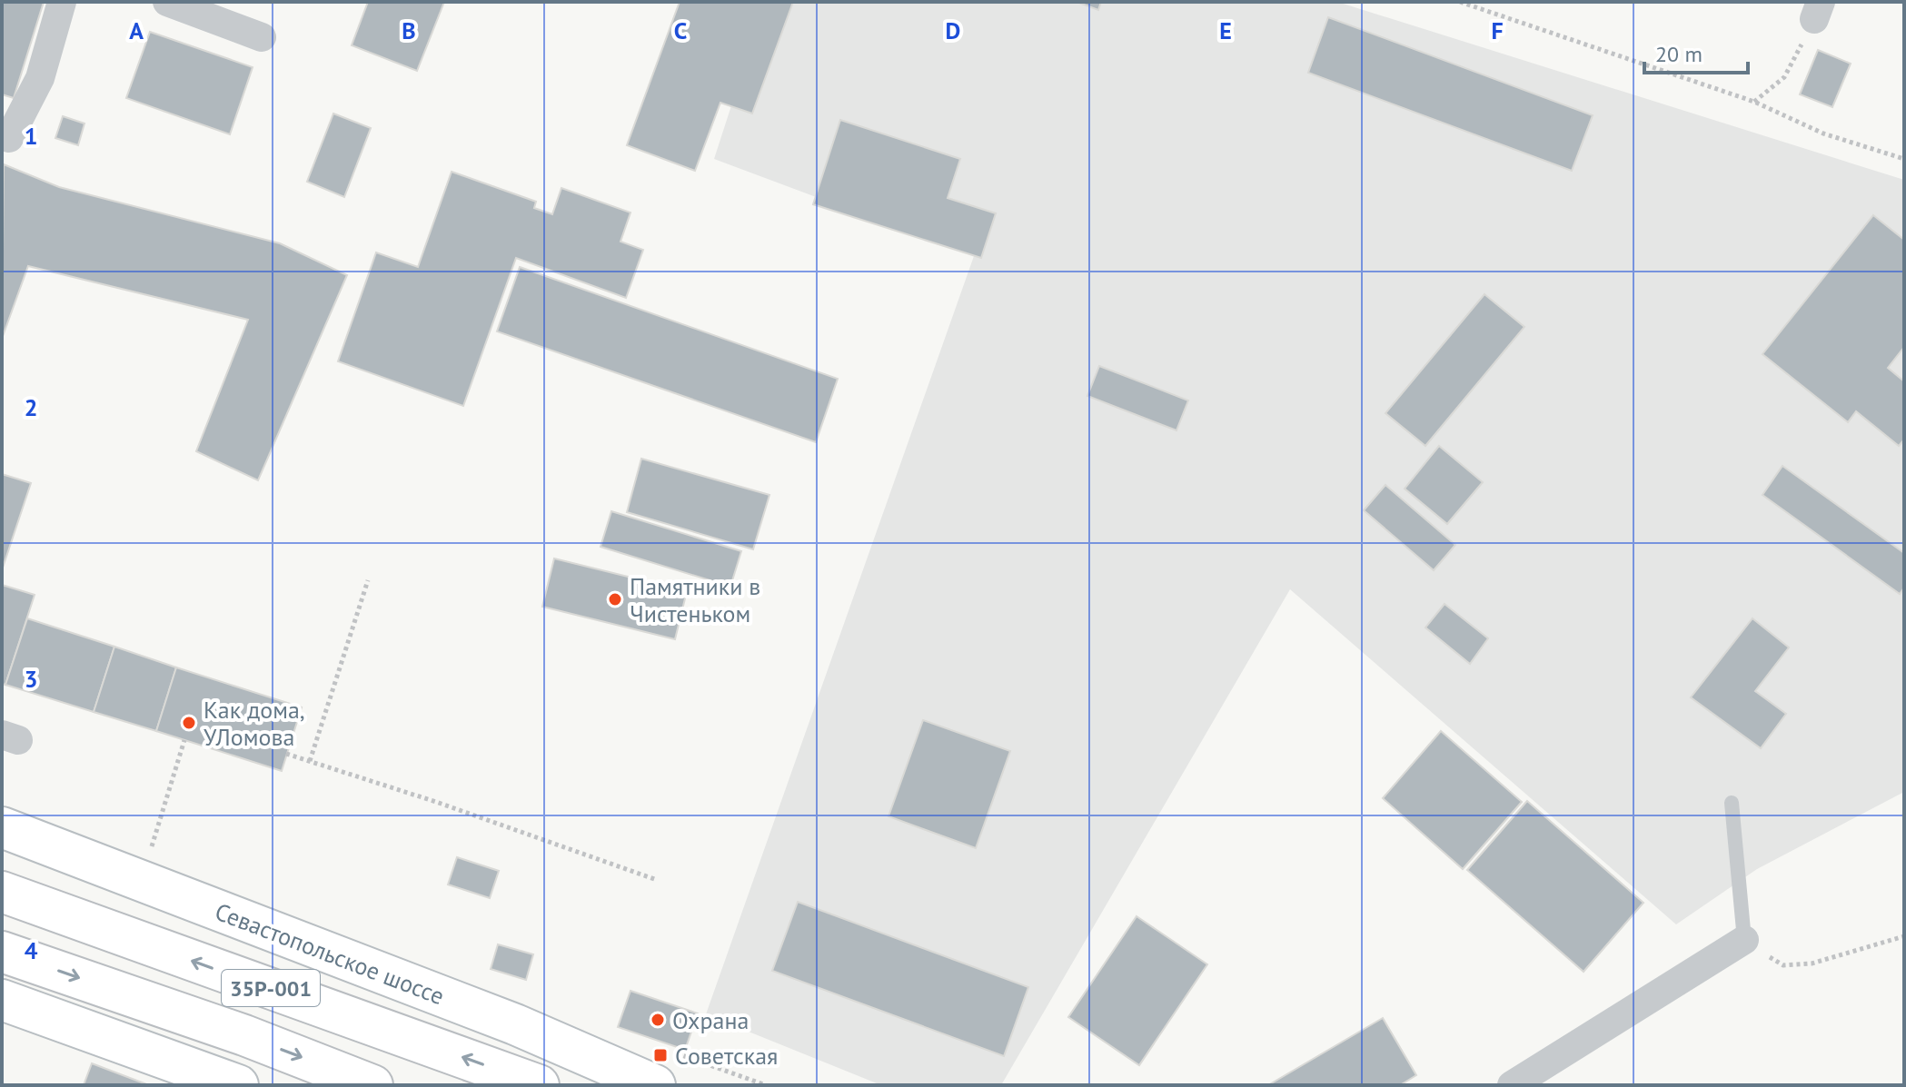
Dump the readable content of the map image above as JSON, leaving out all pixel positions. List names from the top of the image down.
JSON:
{
  "streets": {
    "main road": ["Севастопольское шоссе", "35Р-001"]
  },
  "places": {
    "other": ["Памятники в Чистеньком", "Как дома, УЛомова", "Охрана"],
    "transit": ["Советская"]
  },
  "scale_bar": "20 m",
  "grid": {
    "columns": [
      "A",
      "B",
      "C",
      "D",
      "E",
      "F"
    ],
    "rows": [
      "1",
      "2",
      "3",
      "4"
    ]
  }
}
